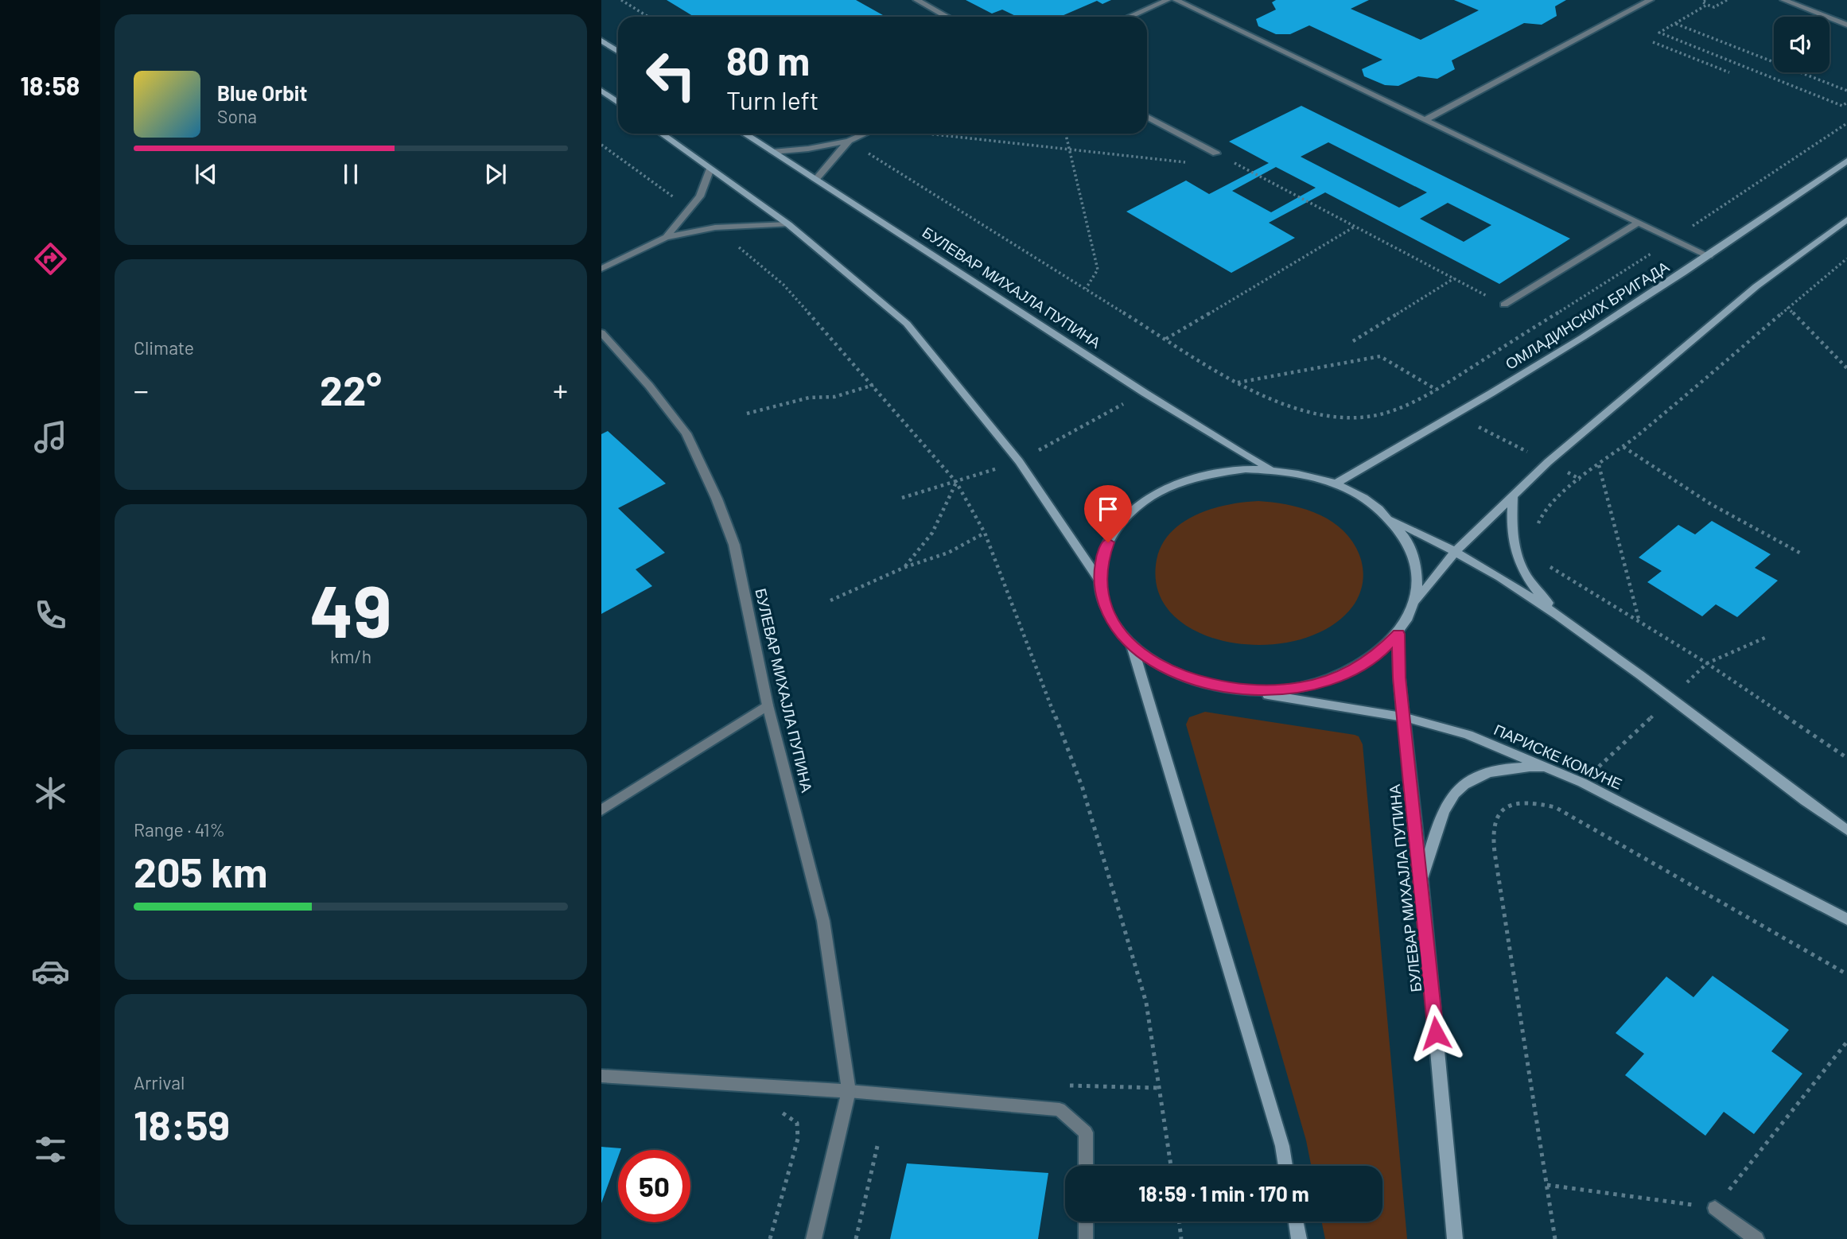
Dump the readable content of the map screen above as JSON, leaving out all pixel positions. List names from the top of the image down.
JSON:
{
  "streets": {
    "main road": ["БУЛЕВАР МИХАЈЛА ПУПИНА", "ОМЛАДИНСКИХ БРИГАДА", "ПАРИСКЕ КОМУНЕ"]
  },
  "crossings": [
    ["БУЛЕВАР МИХАЈЛА ПУПИНА", "ПАРИСКЕ КОМУНЕ"]
  ],
  "page": {
    "tabs": "18:58",
    "turn": ["80 m", "Turn left"],
    "song": ["Blue Orbit", "Sona"],
    "tile": [
      "Climate",
      ["49", "km/h"],
      ["Range · 41%", "205 km"],
      ["Arrival", "18:59"]
    ],
    "heat": ["−", "22°", "+"],
    "limit": "50",
    "trip": "18:59 · 1 min · 170 m"
  }
}
